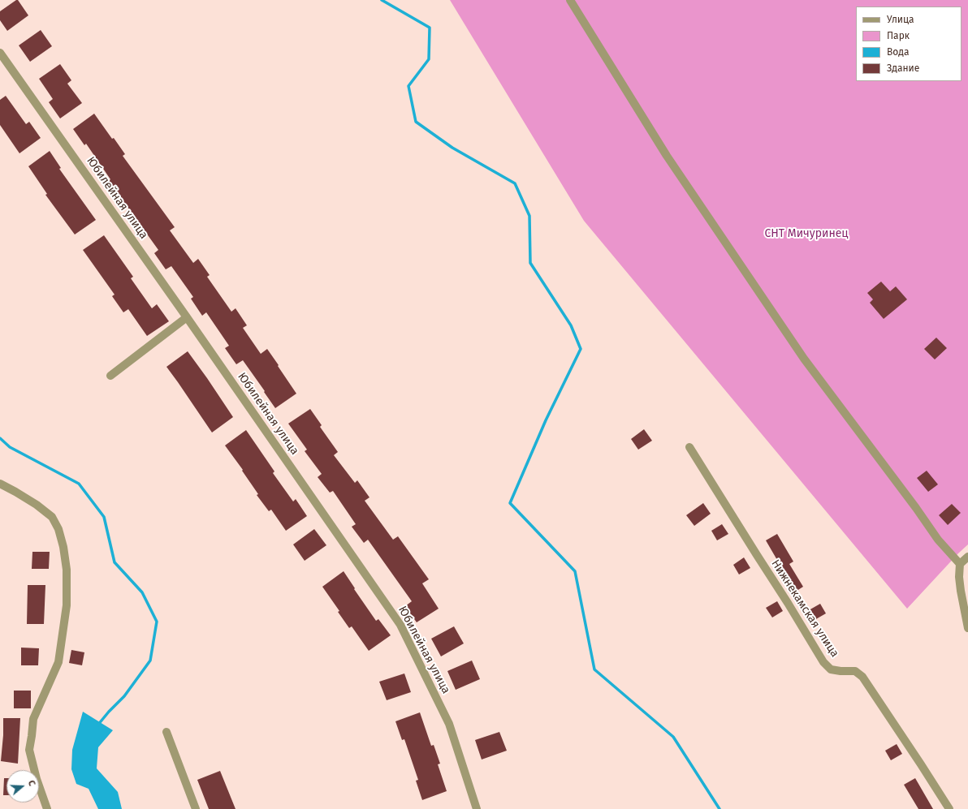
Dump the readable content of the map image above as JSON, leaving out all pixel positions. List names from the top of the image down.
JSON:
{
  "streets": {
    "street": ["Юбилейная улица", "Нижнекамская улица"]
  },
  "parks": ["СНТ Мичуринец"],
  "legend": [
    "Улица",
    "Парк",
    "Вода",
    "Здание"
  ],
  "north": "right"
}
